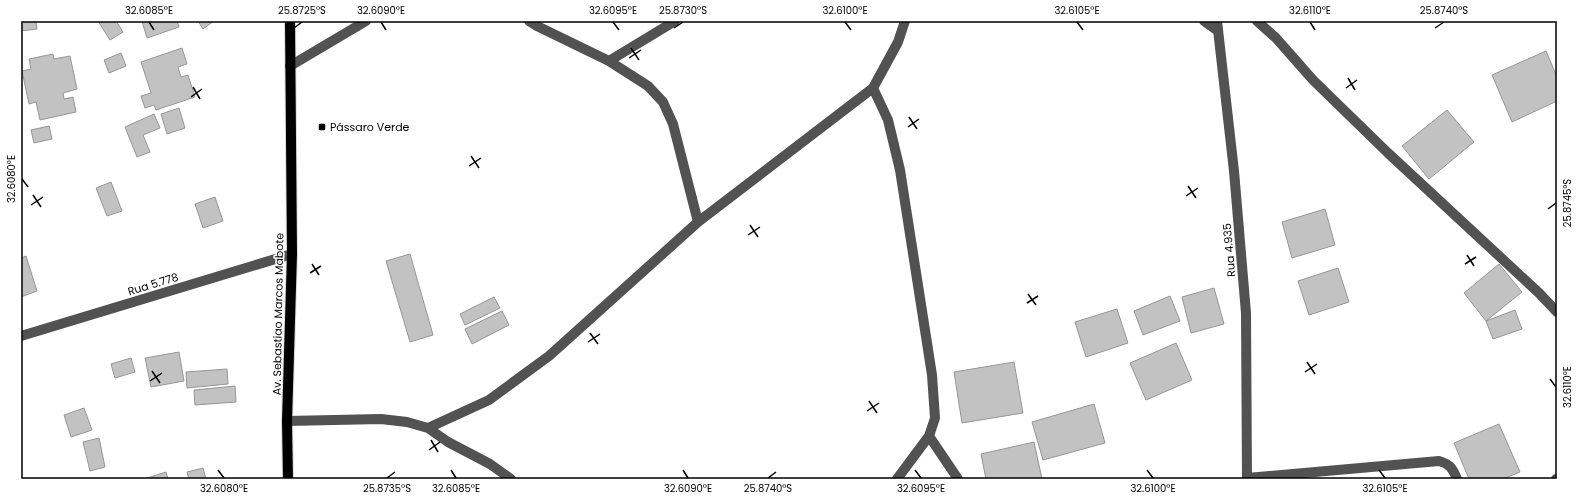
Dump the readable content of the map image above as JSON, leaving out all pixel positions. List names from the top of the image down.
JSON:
{
  "streets": {
    "main road": ["Av. Sebastiao Marcos Mabote"],
    "street": ["Rua 4.935", "Rua 5.778"]
  },
  "crossings": [
    ["Rua 5.778", "Av. Sebastiao Marcos Mabote"]
  ],
  "places": {
    "transit": ["Pássaro Verde"]
  },
  "coordinates": [
    "32.6085°E",
    "25.8725°S",
    "32.6090°E",
    "32.6095°E",
    "25.8730°S",
    "32.6100°E",
    "32.6105°E",
    "32.6110°E",
    "25.8740°S",
    "32.6080°E",
    "25.8745°S",
    "25.8735°S"
  ]
}
